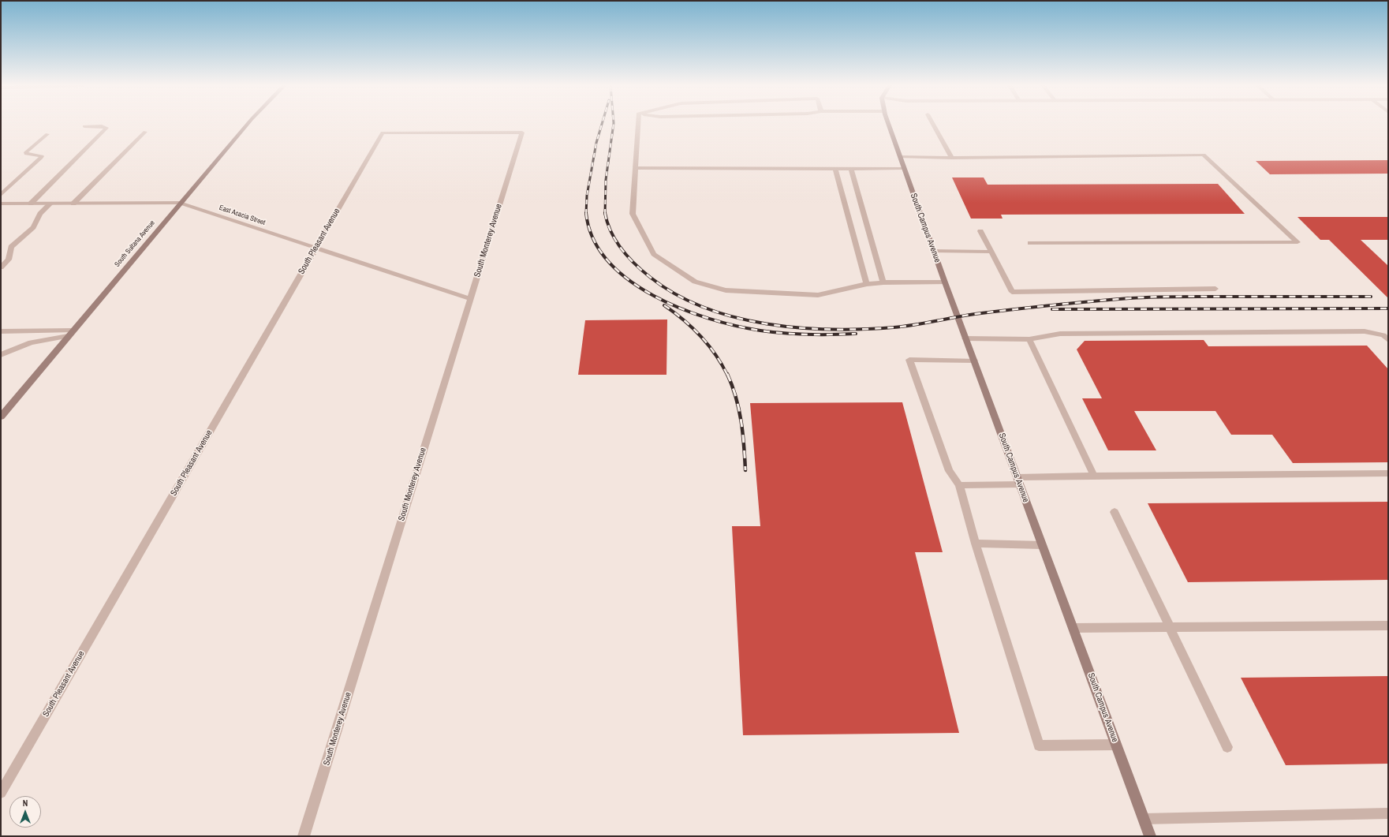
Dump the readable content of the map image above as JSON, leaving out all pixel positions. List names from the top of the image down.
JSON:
{
  "streets": {
    "street": [
      "East Acacia Street",
      "South Campus Avenue",
      "South Monterey Avenue",
      "South Pleasant Avenue",
      "South Sultana Avenue"
    ]
  },
  "crossings": [
    ["East Acacia Street", "South Monterey Avenue"],
    ["East Acacia Street", "South Pleasant Avenue"],
    ["East Acacia Street", "South Sultana Avenue"],
    ["South Monterey Avenue", "South Pleasant Avenue"]
  ],
  "north": "top"
}
